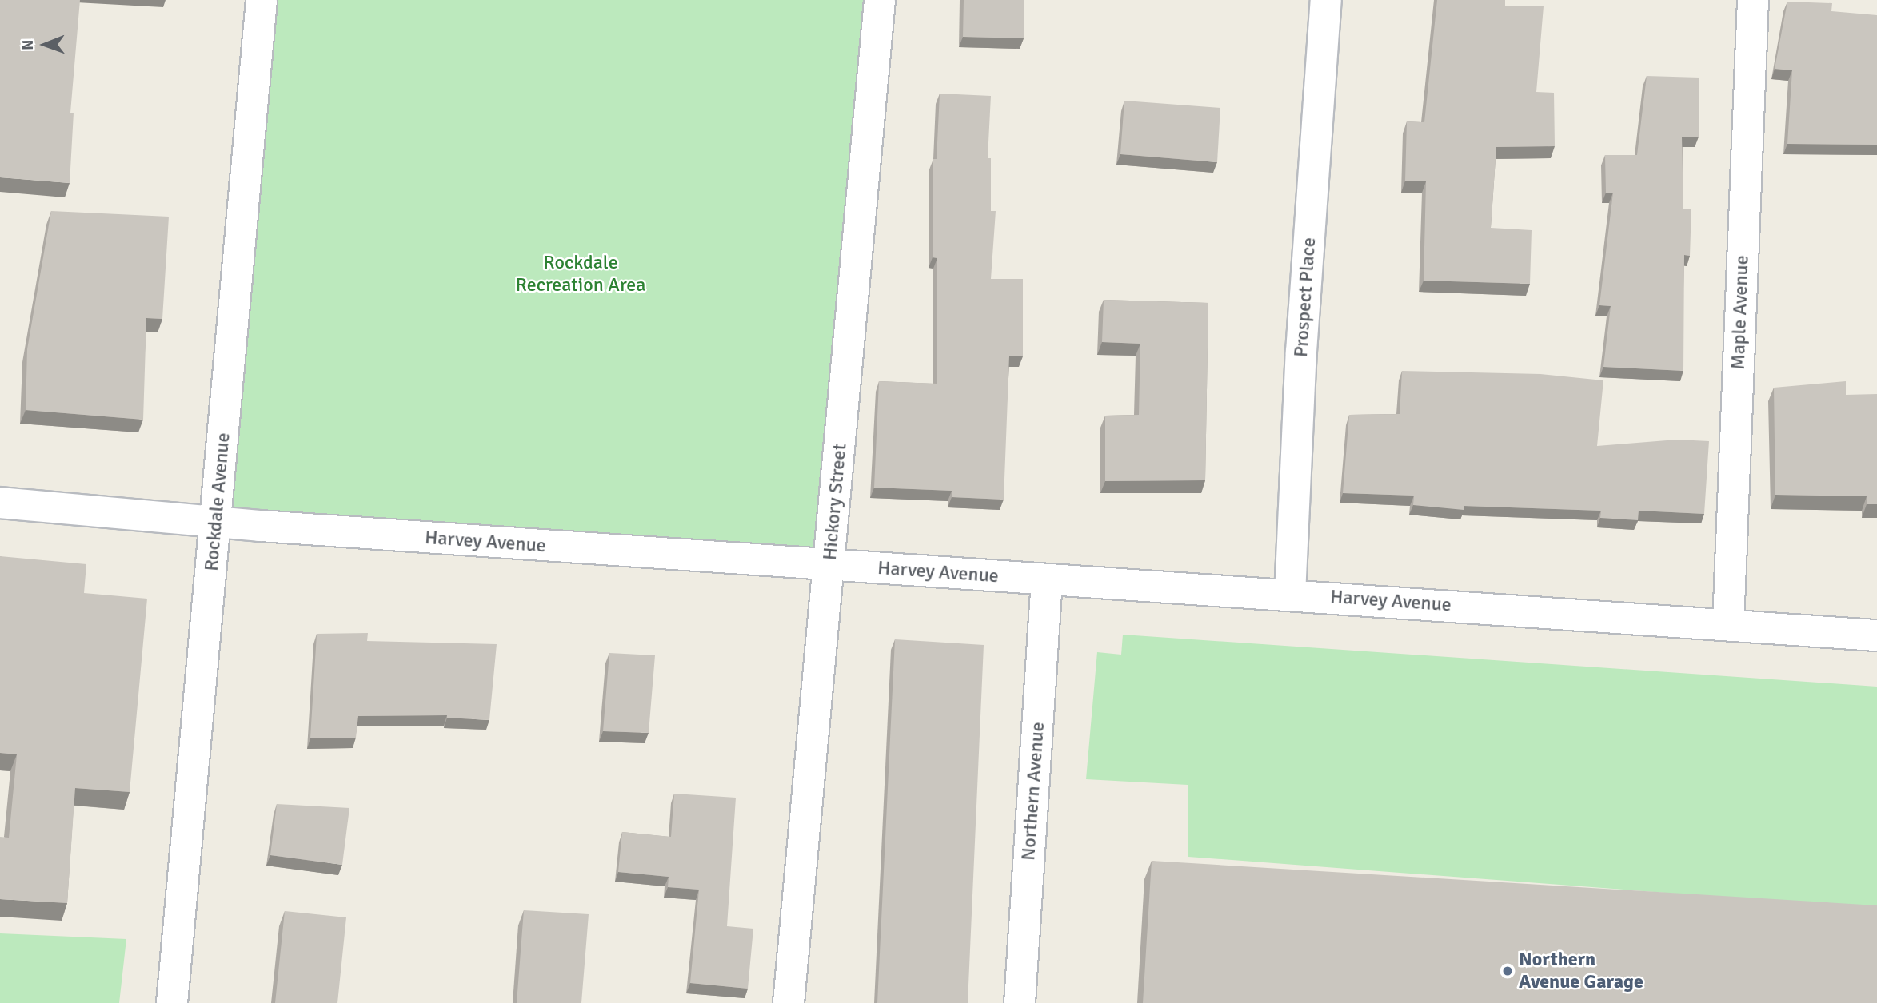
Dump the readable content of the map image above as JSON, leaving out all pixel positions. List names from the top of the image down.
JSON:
{
  "streets": {
    "street": [
      "Prospect Place",
      "Maple Avenue",
      "Rockdale Avenue",
      "Hickory Street",
      "Harvey Avenue",
      "Northern Avenue"
    ]
  },
  "crossings": [
    ["Prospect Place", "Harvey Avenue"],
    ["Maple Avenue", "Harvey Avenue"],
    ["Rockdale Avenue", "Harvey Avenue"],
    ["Hickory Street", "Harvey Avenue"],
    ["Harvey Avenue", "Northern Avenue"]
  ],
  "parks": ["Rockdale Recreation Area"],
  "places": ["Northern Avenue Garage"],
  "north": "left"
}
